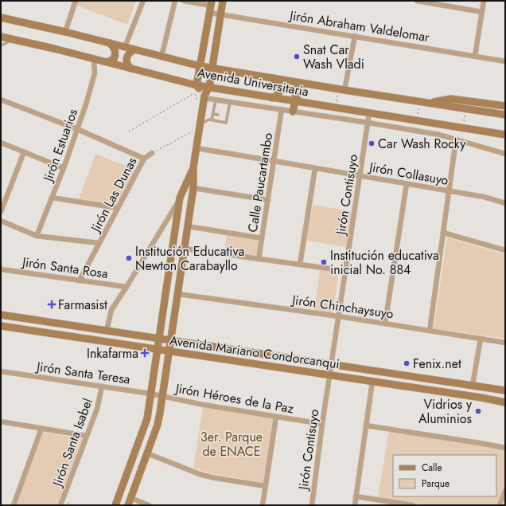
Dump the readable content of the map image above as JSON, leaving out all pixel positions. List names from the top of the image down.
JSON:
{
  "streets": {
    "main road": ["Avenida Universitaria", "Avenida Mariano Condorcanqui"],
    "street": [
      "Jirón Abraham Valdelomar",
      "Jirón Estuarios",
      "Jirón Collasuyo",
      "Calle Paucartambo",
      "Jirón Las Dunas",
      "Jirón Contisuyo",
      "Jirón Santa Rosa",
      "Jirón Chinchaysuyo",
      "Jirón Santa Teresa",
      "Jirón Héroes de la Paz",
      "Jirón Santa Isabel"
    ]
  },
  "crossings": [
    ["Avenida Universitaria", "Jirón Estuarios"],
    ["Avenida Universitaria", "Calle Paucartambo"],
    ["Avenida Universitaria", "Jirón Contisuyo"],
    ["Jirón Collasuyo", "Calle Paucartambo"],
    ["Jirón Collasuyo", "Jirón Contisuyo"],
    ["Jirón Las Dunas", "Jirón Santa Rosa"],
    ["Jirón Contisuyo", "Jirón Chinchaysuyo"],
    ["Jirón Contisuyo", "Avenida Mariano Condorcanqui"],
    ["Jirón Contisuyo", "Jirón Héroes de la Paz"],
    ["Jirón Santa Teresa", "Jirón Héroes de la Paz"],
    ["Jirón Santa Teresa", "Jirón Santa Isabel"]
  ],
  "parks": ["3er. Parque de ENACE"],
  "places": {
    "other": [
      "Snat Car Wash Vladi",
      "Car Wash Rocky",
      "Institución Educativa Newton Carabayllo",
      "Institución educativa inicial No. 884",
      "Fenix.net",
      "Vidrios y Aluminios"
    ],
    "health": ["Farmasist", "Inkafarma"]
  },
  "legend": ["Calle", "Parque"]
}
